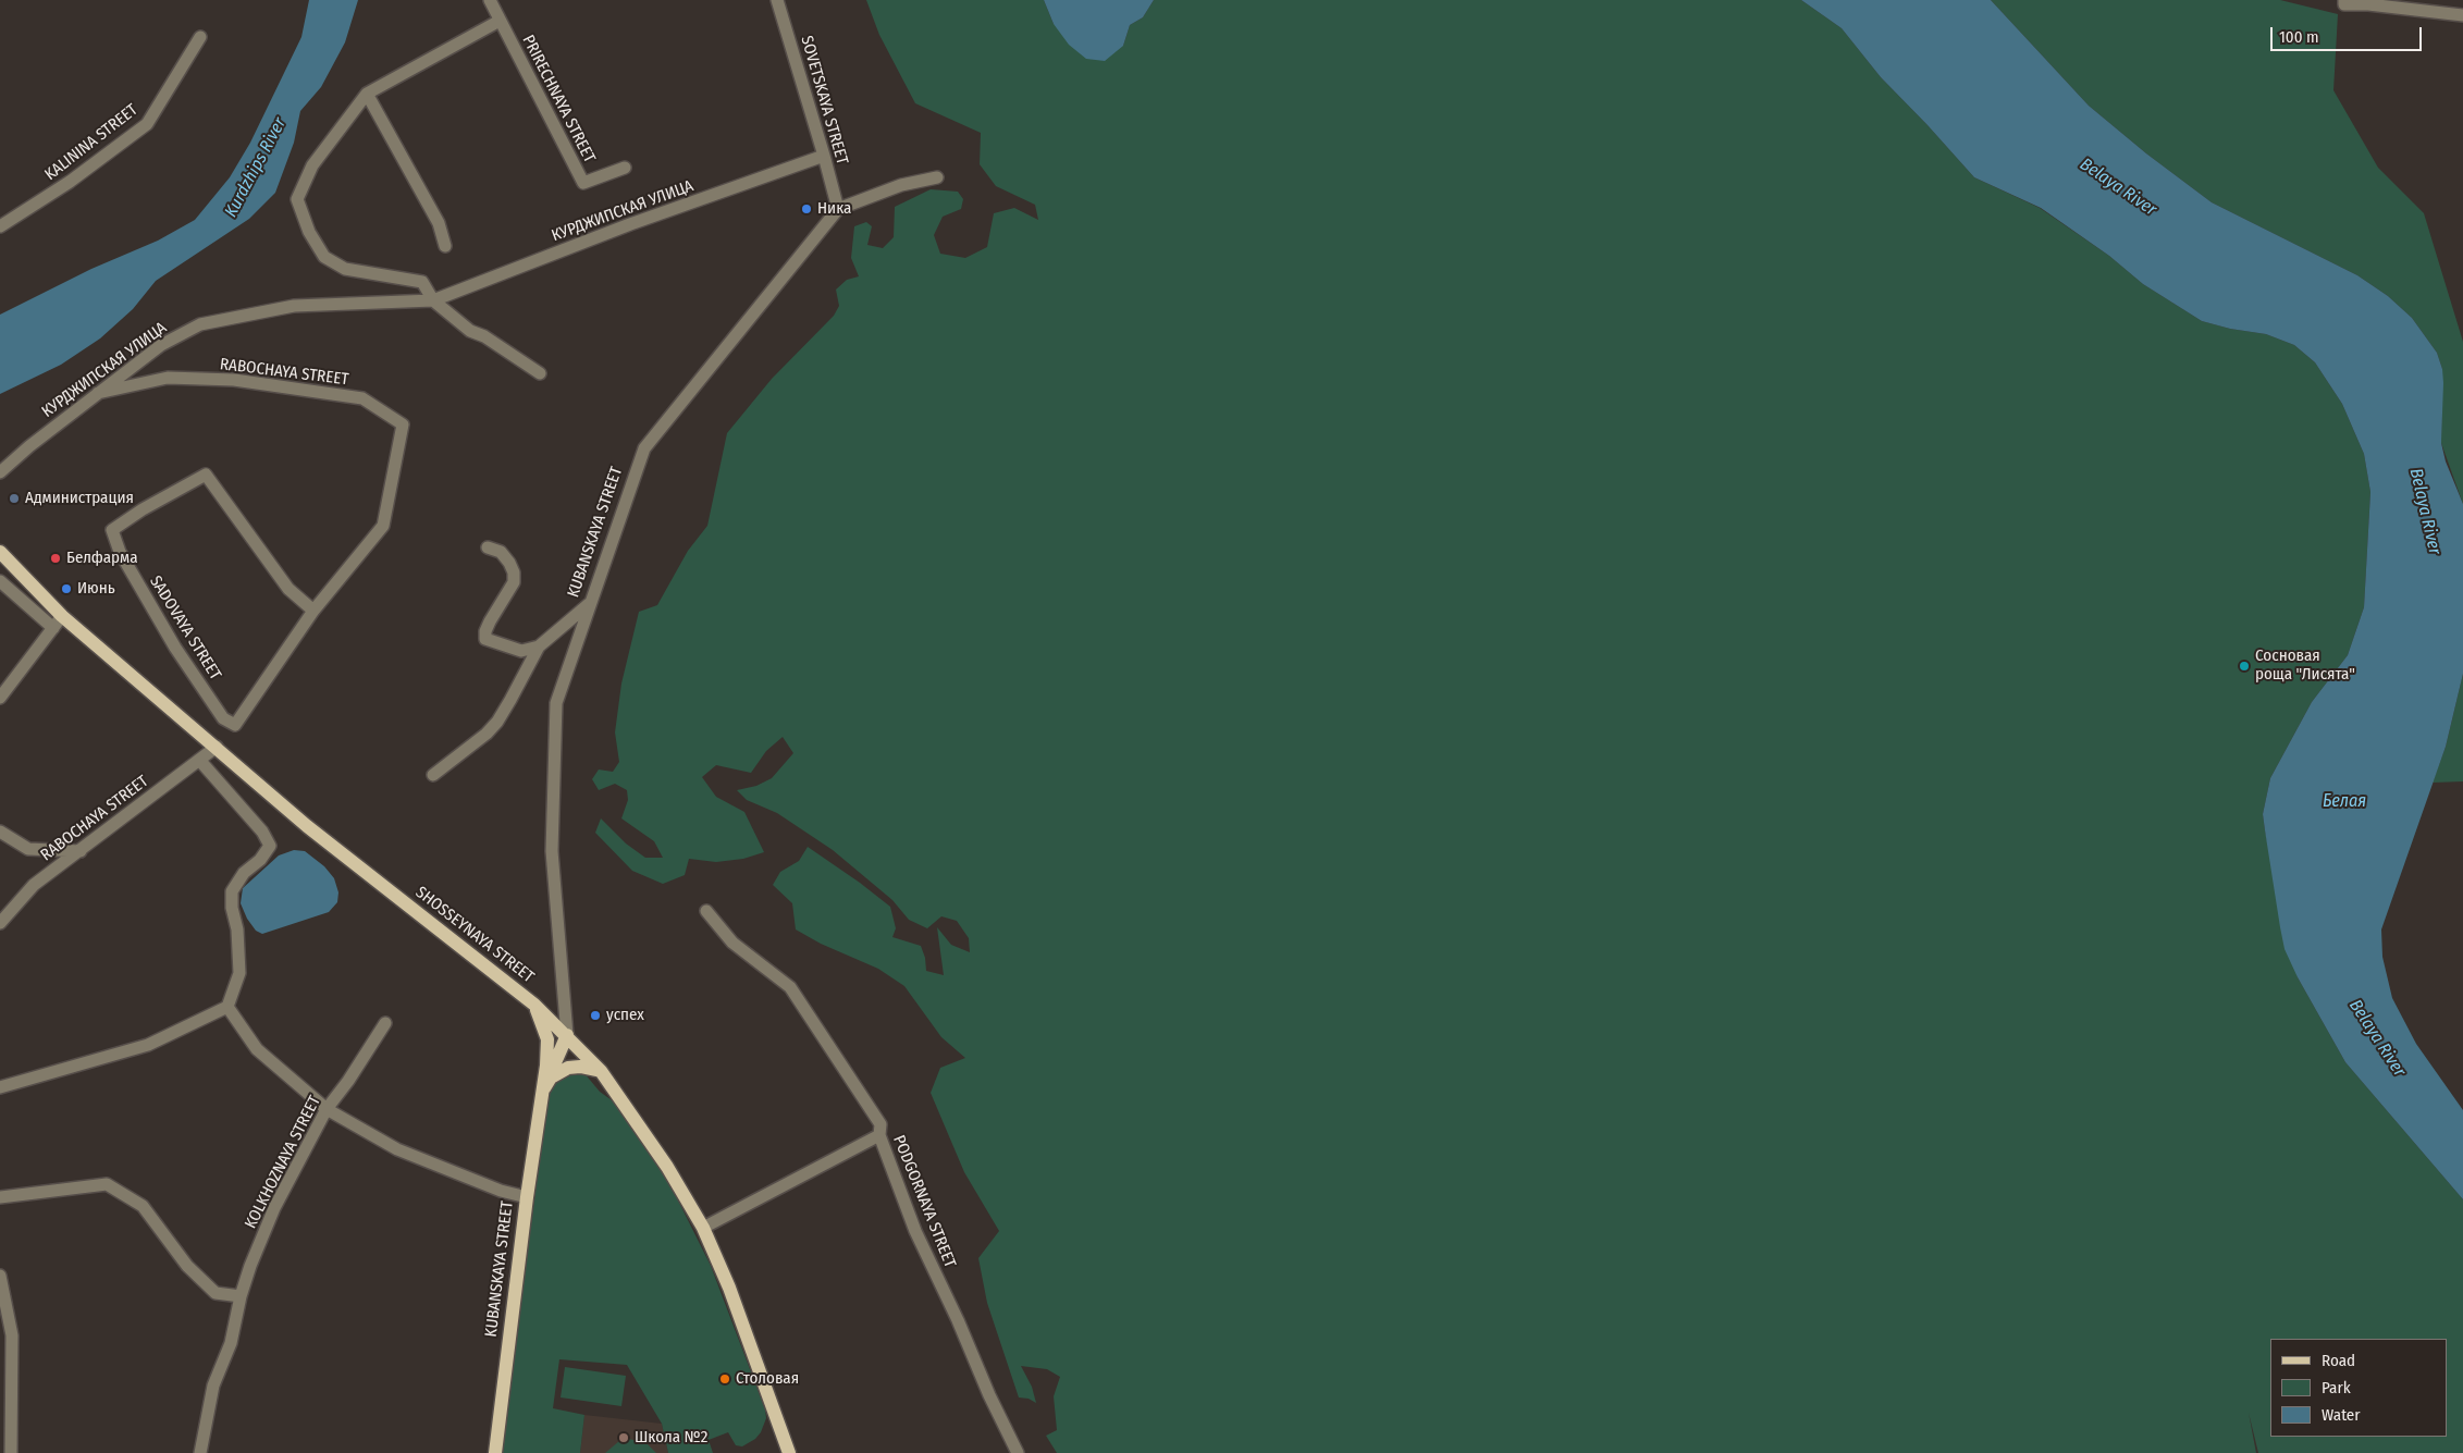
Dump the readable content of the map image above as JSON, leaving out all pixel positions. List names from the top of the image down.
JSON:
{
  "streets": {
    "main road": ["KUBANSKAYA STREET", "SHOSSEYNAYA STREET"],
    "street": [
      "PRIRECHNAYA STREET",
      "SOVETSKAYA STREET",
      "KALININA STREET",
      "КУРДЖИПСКАЯ УЛИЦА",
      "RABOCHAYA STREET",
      "SADOVAYA STREET",
      "KOLKHOZNAYA STREET",
      "PODGORNAYA STREET"
    ]
  },
  "crossings": [
    ["SOVETSKAYA STREET", "КУРДЖИПСКАЯ УЛИЦА"],
    ["SOVETSKAYA STREET", "KUBANSKAYA STREET"],
    ["КУРДЖИПСКАЯ УЛИЦА", "RABOCHAYA STREET"],
    ["RABOCHAYA STREET", "SADOVAYA STREET"],
    ["RABOCHAYA STREET", "SHOSSEYNAYA STREET"],
    ["KUBANSKAYA STREET", "SHOSSEYNAYA STREET"]
  ],
  "water": ["Kurdzhips River", "Belaya River", "Белая"],
  "places": [
    "Ника",
    "Администрация",
    "Белфарма",
    "Июнь",
    "Сосновая роща \"Лисята\"",
    "успех",
    "Столовая",
    "Школа №2"
  ],
  "legend": ["Road", "Park", "Water"],
  "scale_bar": "100 m"
}
